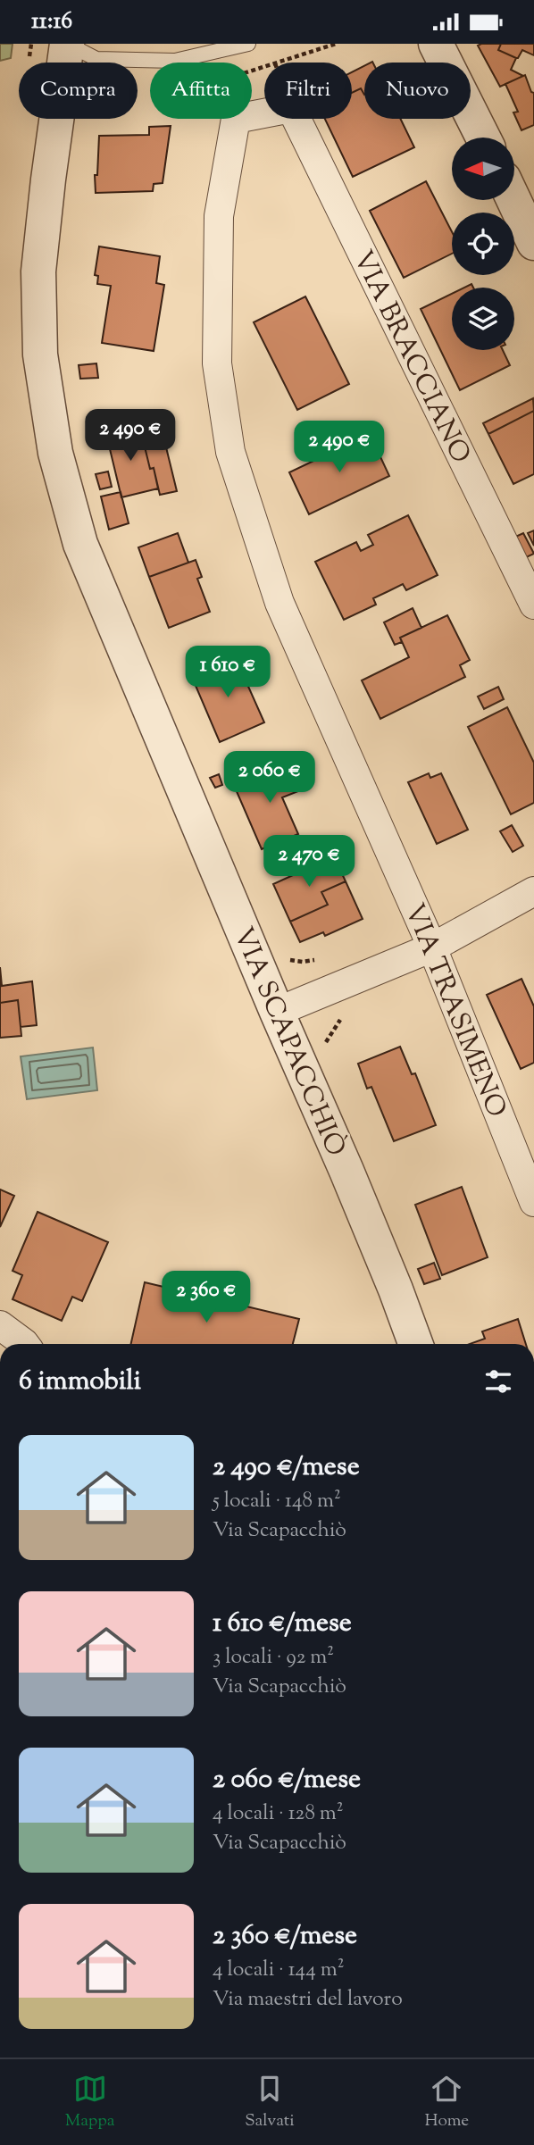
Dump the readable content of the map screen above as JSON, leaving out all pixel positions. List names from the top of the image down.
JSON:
{
  "streets": {
    "street": ["VIA BRACCIANO", "VIA TRASIMENO", "VIA SCAPACCHIÒ"]
  },
  "north": "left",
  "page": {
    "status": "11:16",
    "chip": [
      "Compra",
      "Affitta",
      "Filtri",
      "Nuovo"
    ],
    "price": [
      "2 490 €",
      "2 490 €",
      "1 610 €",
      "2 060 €",
      "2 470 €",
      "2 360 €"
    ],
    "heading": "6 immobili",
    "list": [
      {
        "name": "2 490 €/mese",
        "note": "5 locali · 148 m² · Via Scapacchiò"
      },
      {
        "name": "1 610 €/mese",
        "note": "3 locali · 92 m² · Via Scapacchiò"
      },
      {
        "name": "2 060 €/mese",
        "note": "4 locali · 128 m² · Via Scapacchiò"
      },
      {
        "name": "2 360 €/mese",
        "note": "4 locali · 144 m² · Via maestri del lavoro"
      }
    ],
    "tabs": ["Mappa", "Salvati", "Home"]
  }
}
